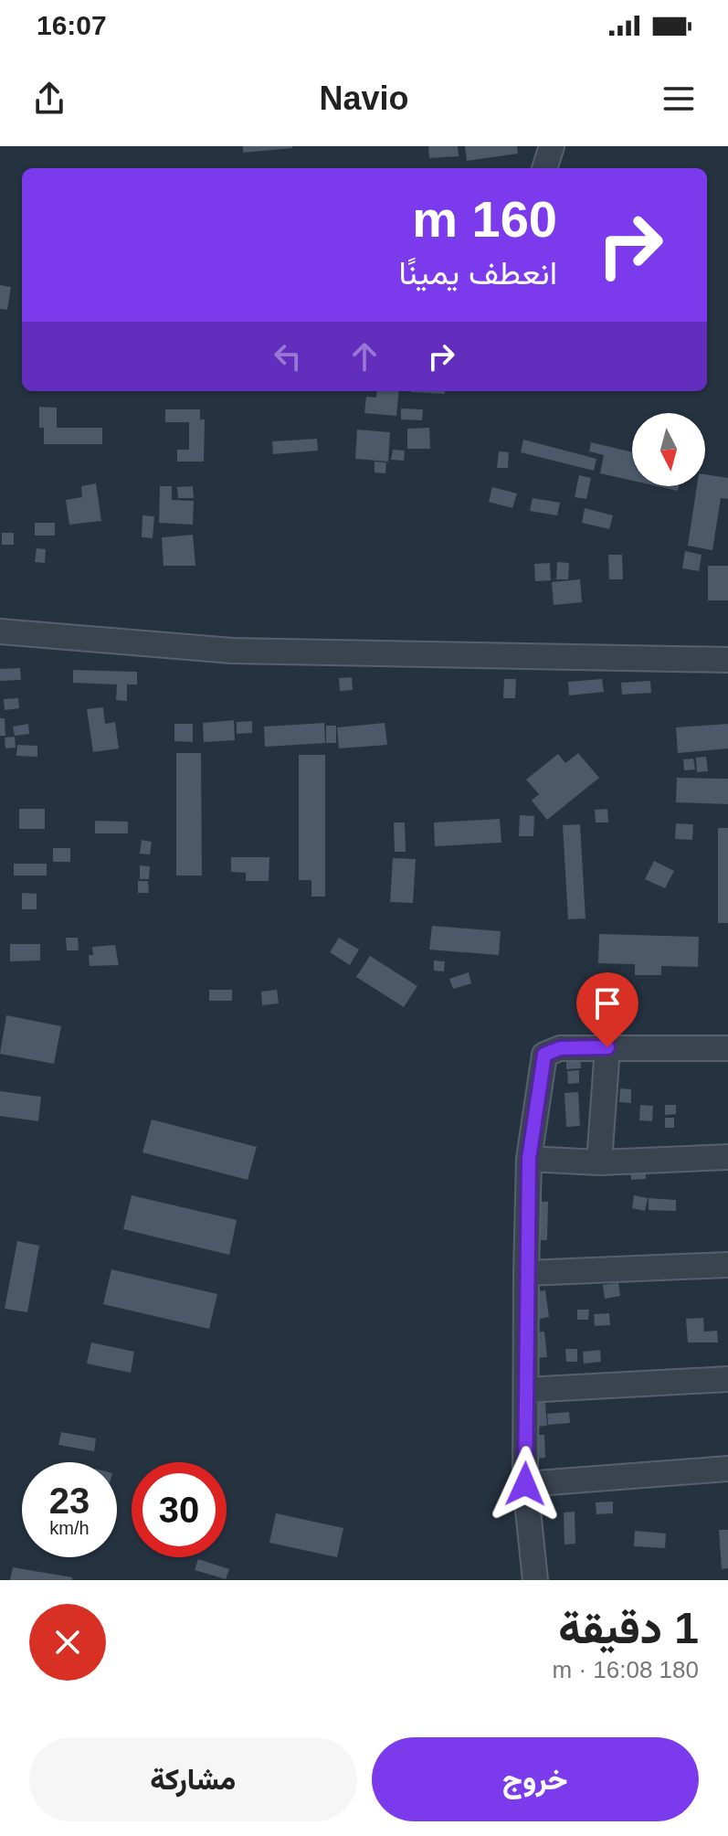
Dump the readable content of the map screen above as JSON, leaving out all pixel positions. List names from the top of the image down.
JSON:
{
  "north": "bottom",
  "page": {
    "status": "16:07",
    "header": "Navio",
    "turn": ["160 m", "انعطف يمينًا"],
    "speed": "23 km/h",
    "limit": "30",
    "heading": ["1 دقيقة", "180 m · 16:08"],
    "buttons": ["خروج", "مشاركة"]
  }
}
